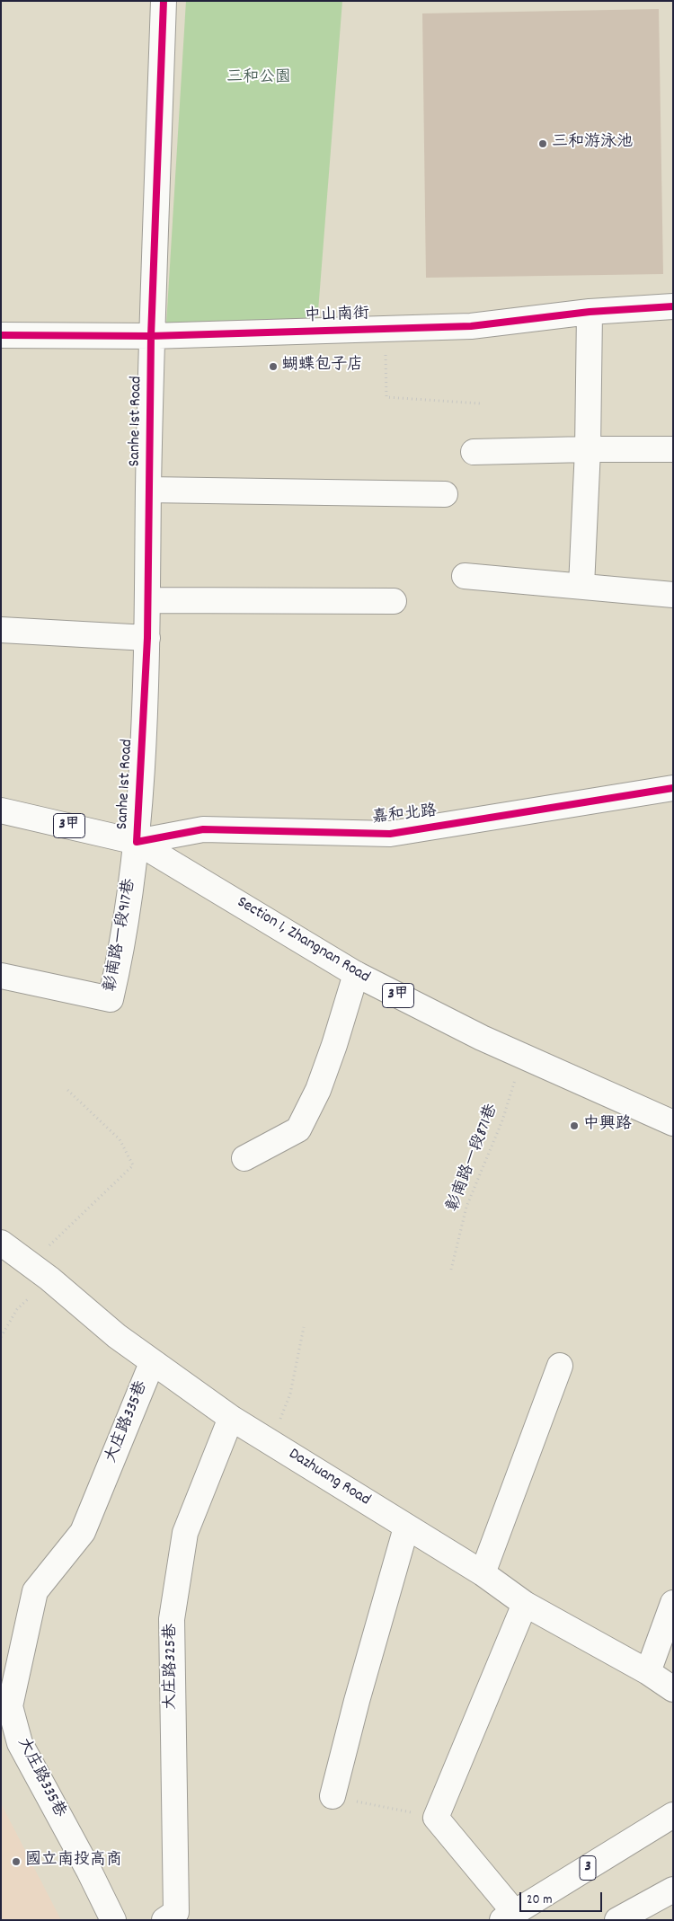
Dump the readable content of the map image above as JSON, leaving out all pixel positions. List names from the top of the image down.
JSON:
{
  "streets": {
    "street": [
      "中山南街",
      "Sanhe 1st Road",
      "嘉和北路",
      "3甲",
      "彰南路一段917巷",
      "Section 1, Zhangnan Road",
      "大庄路335巷",
      "Dazhuang Road",
      "大庄路325巷",
      "3"
    ],
    "path": ["彰南路一段871巷"]
  },
  "crossings": [
    ["中山南街", "Sanhe 1st Road"],
    ["Sanhe 1st Road", "嘉和北路"],
    ["Sanhe 1st Road", "彰南路一段917巷"],
    ["Sanhe 1st Road", "Section 1, Zhangnan Road"],
    ["嘉和北路", "彰南路一段917巷"],
    ["嘉和北路", "Section 1, Zhangnan Road"],
    ["彰南路一段917巷", "Section 1, Zhangnan Road"],
    ["Section 1, Zhangnan Road", "彰南路一段871巷"],
    ["大庄路335巷", "Dazhuang Road"],
    ["Dazhuang Road", "大庄路325巷"]
  ],
  "parks": ["三和公園"],
  "places": [
    "三和游泳池",
    "蝴蝶包子店",
    "中興路",
    "國立南投高商"
  ],
  "scale_bar": "20 m"
}
